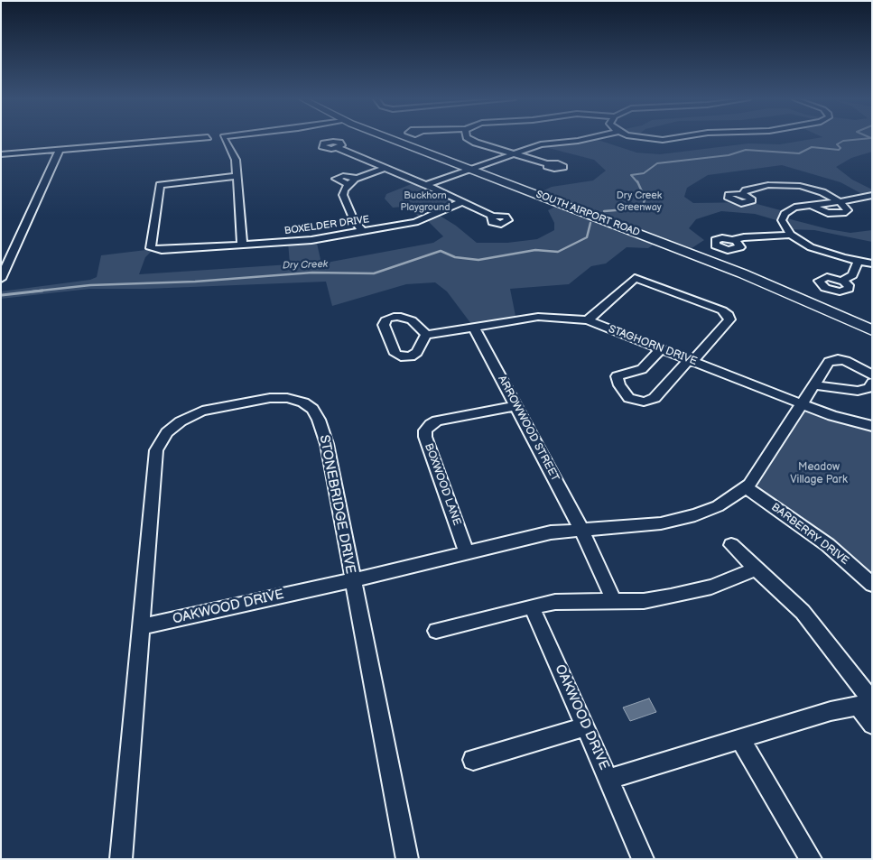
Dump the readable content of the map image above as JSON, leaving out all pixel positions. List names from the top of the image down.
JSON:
{
  "streets": {
    "main road": ["SOUTH AIRPORT ROAD"],
    "street": [
      "BOXELDER DRIVE",
      "STAGHORN DRIVE",
      "ARROWWOOD STREET",
      "BOXWOOD LANE",
      "STONEBRIDGE DRIVE",
      "BARBERRY DRIVE",
      "OAKWOOD DRIVE"
    ]
  },
  "crossings": [
    ["STAGHORN DRIVE", "ARROWWOOD STREET"],
    ["STAGHORN DRIVE", "OAKWOOD DRIVE"],
    ["ARROWWOOD STREET", "BOXWOOD LANE"],
    ["ARROWWOOD STREET", "OAKWOOD DRIVE"],
    ["BOXWOOD LANE", "OAKWOOD DRIVE"],
    ["STONEBRIDGE DRIVE", "OAKWOOD DRIVE"],
    ["BARBERRY DRIVE", "OAKWOOD DRIVE"]
  ],
  "water": ["Dry Creek"],
  "parks": ["Buckhorn Playground", "Dry Creek Greenway", "Meadow Village Park"]
}
